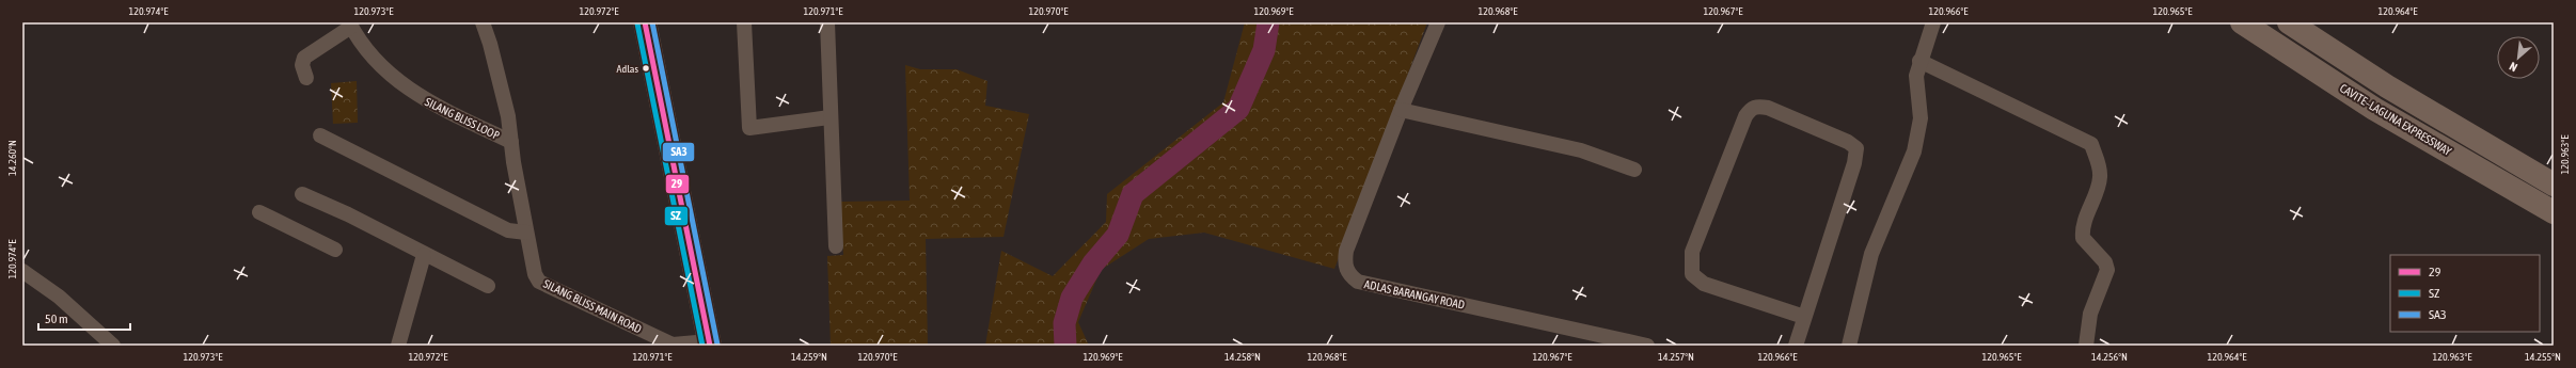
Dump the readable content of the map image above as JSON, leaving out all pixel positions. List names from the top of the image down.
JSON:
{
  "streets": {
    "highway": ["CAVITE–LAGUNA EXPRESSWAY"],
    "street": ["SILANG BLISS LOOP", "ADLAS BARANGAY ROAD", "SILANG BLISS MAIN ROAD"]
  },
  "crossings": [
    ["SILANG BLISS LOOP", "SILANG BLISS MAIN ROAD"]
  ],
  "places": ["Adlas"],
  "lines": ["transit line 29", "transit line SA3", "transit line SZ"],
  "legend": ["29", "SZ", "SA3"],
  "scale_bar": "50 m",
  "north": "bottom left",
  "coordinates": [
    "120.974°E",
    "120.973°E",
    "120.972°E",
    "120.971°E",
    "120.970°E",
    "120.969°E",
    "120.968°E",
    "120.967°E",
    "120.966°E",
    "120.965°E",
    "120.964°E",
    "120.963°E",
    "14.260°N",
    "14.259°N",
    "14.258°N",
    "14.257°N",
    "14.256°N",
    "14.255°N"
  ]
}
